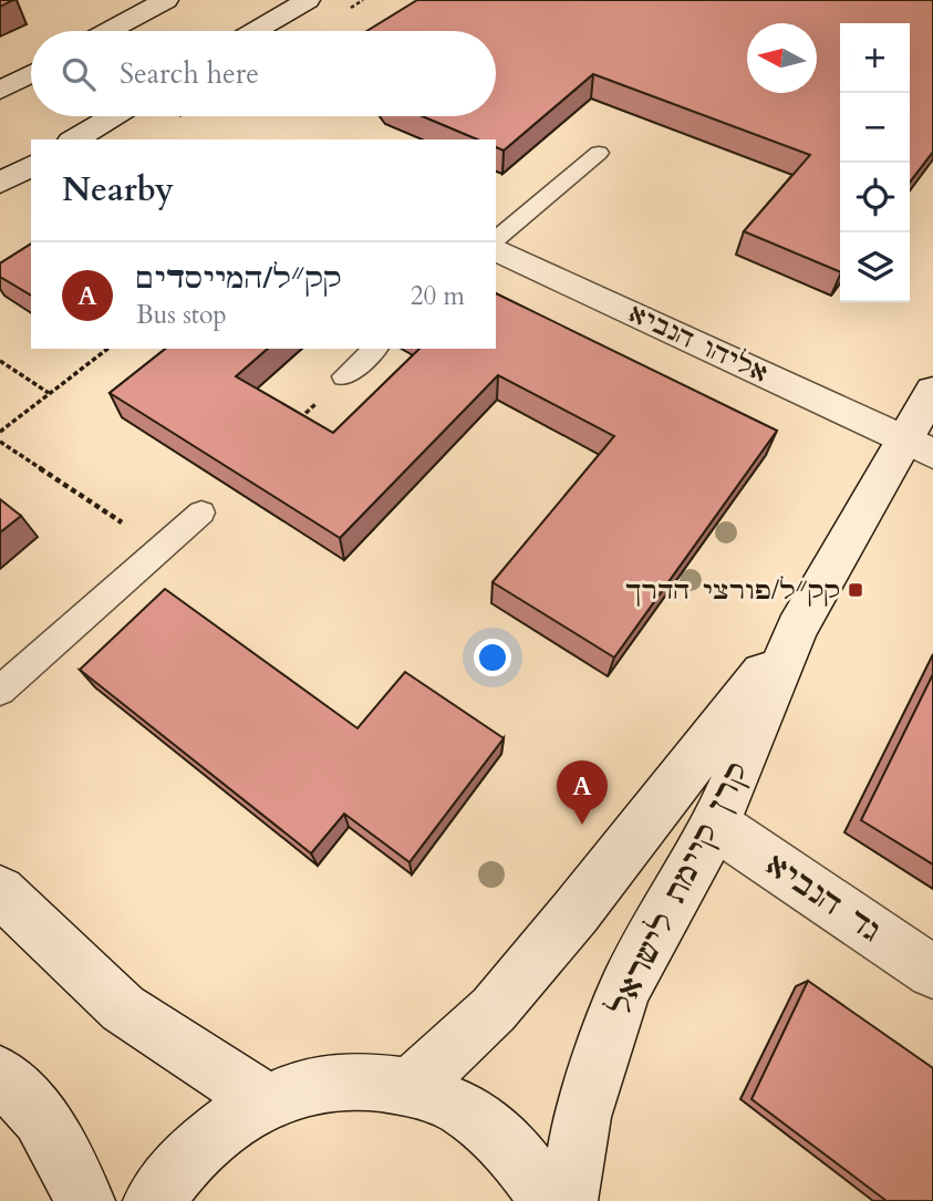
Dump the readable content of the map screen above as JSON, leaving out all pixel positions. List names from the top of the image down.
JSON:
{
  "streets": {
    "street": ["אליהו הנביא", "קרן קיימת לישראל", "גד הנביא"]
  },
  "crossings": [
    ["אליהו הנביא", "קרן קיימת לישראל"],
    ["קרן קיימת לישראל", "גד הנביא"]
  ],
  "places": {
    "transit": ["קק״ל/פורצי הדרך"]
  },
  "north": "left",
  "page": {
    "map_buttons": ["+", "−"],
    "search": "Search here",
    "heading": "Nearby",
    "list": [
      {
        "mark": "A",
        "name": "קק״ל/המייסדים",
        "note": "Bus stop",
        "value": "20 m"
      }
    ],
    "pins": "A"
  }
}
